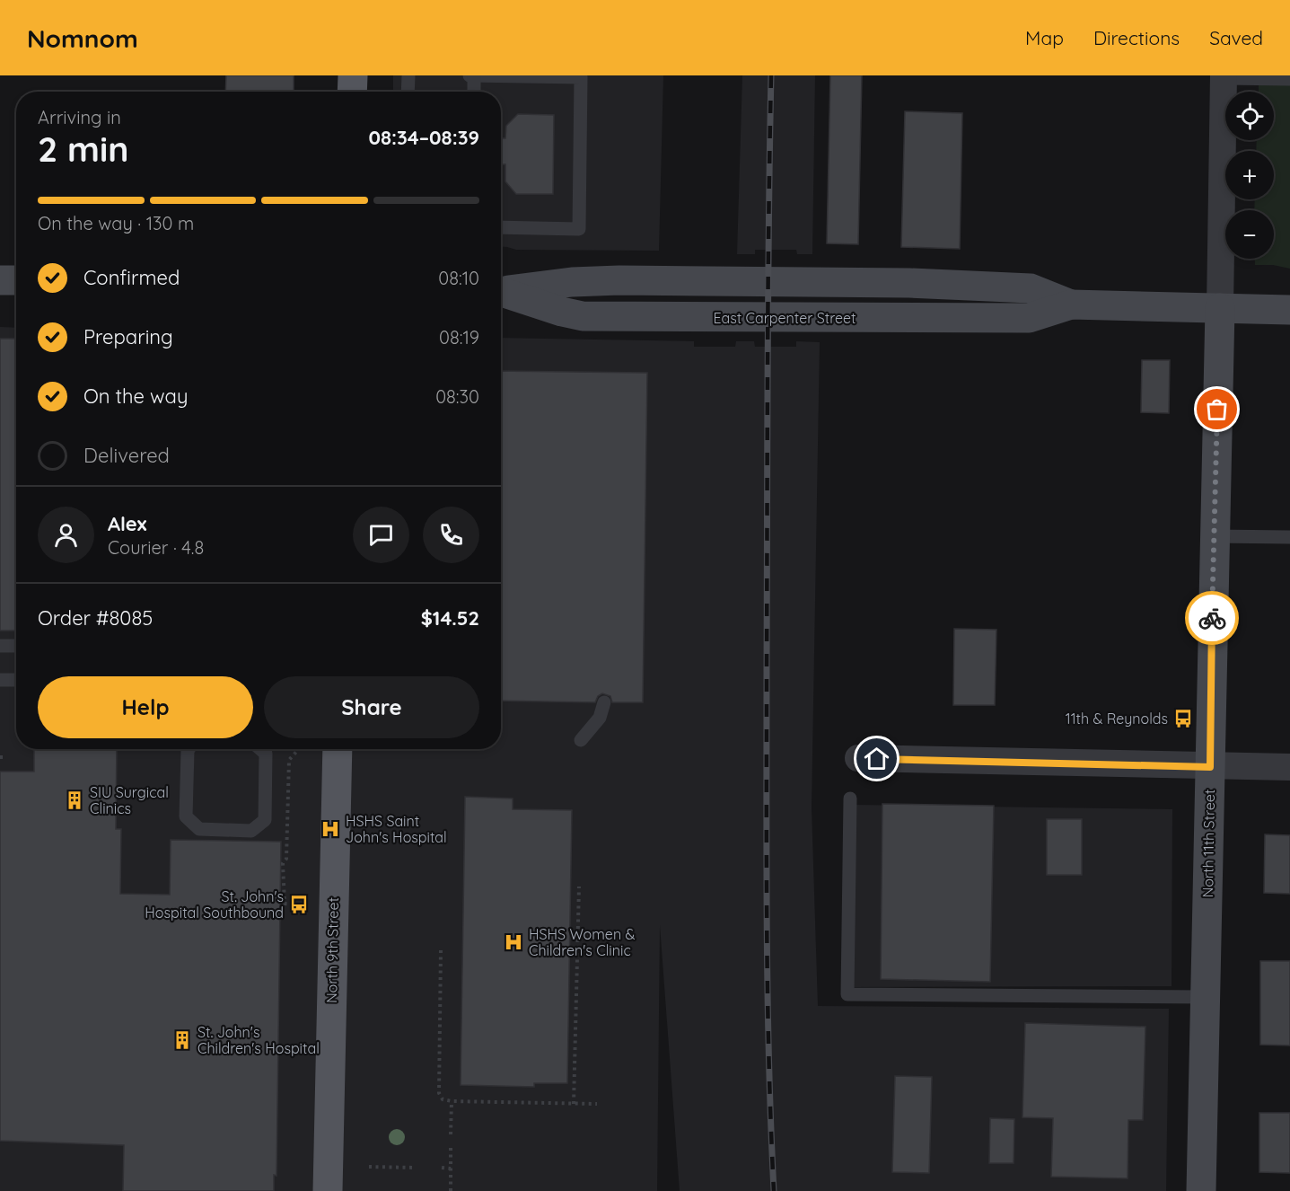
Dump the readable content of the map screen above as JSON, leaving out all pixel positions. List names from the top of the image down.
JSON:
{
  "streets": {
    "main road": ["North 9th Street"],
    "street": ["East Carpenter Street", "North 11th Street"]
  },
  "crossings": [
    ["East Carpenter Street", "North 11th Street"]
  ],
  "places": {
    "bus stop": ["11th & Reynolds", "St. John's Hospital Southbound"],
    "building": ["SIU Surgical Clinics", "St. John's Children's Hospital"],
    "hospital": ["HSHS Saint John's Hospital", "HSHS Women & Children's Clinic"]
  },
  "page": {
    "header": "Nomnom",
    "nav": ["Map", "Directions", "Saved"],
    "map_buttons": ["+", "−"],
    "heading": ["2 min", "Arriving in", "08:34–08:39"],
    "panel": [
      "Alex",
      "Courier · 4.8",
      "Order #8085",
      "$14.52"
    ],
    "bar": "On the way · 130 m",
    "list": [
      ["Confirmed", "08:10"],
      ["Preparing", "08:19"],
      ["On the way", "08:30"],
      "Delivered"
    ],
    "buttons": ["Help", "Share"]
  }
}
